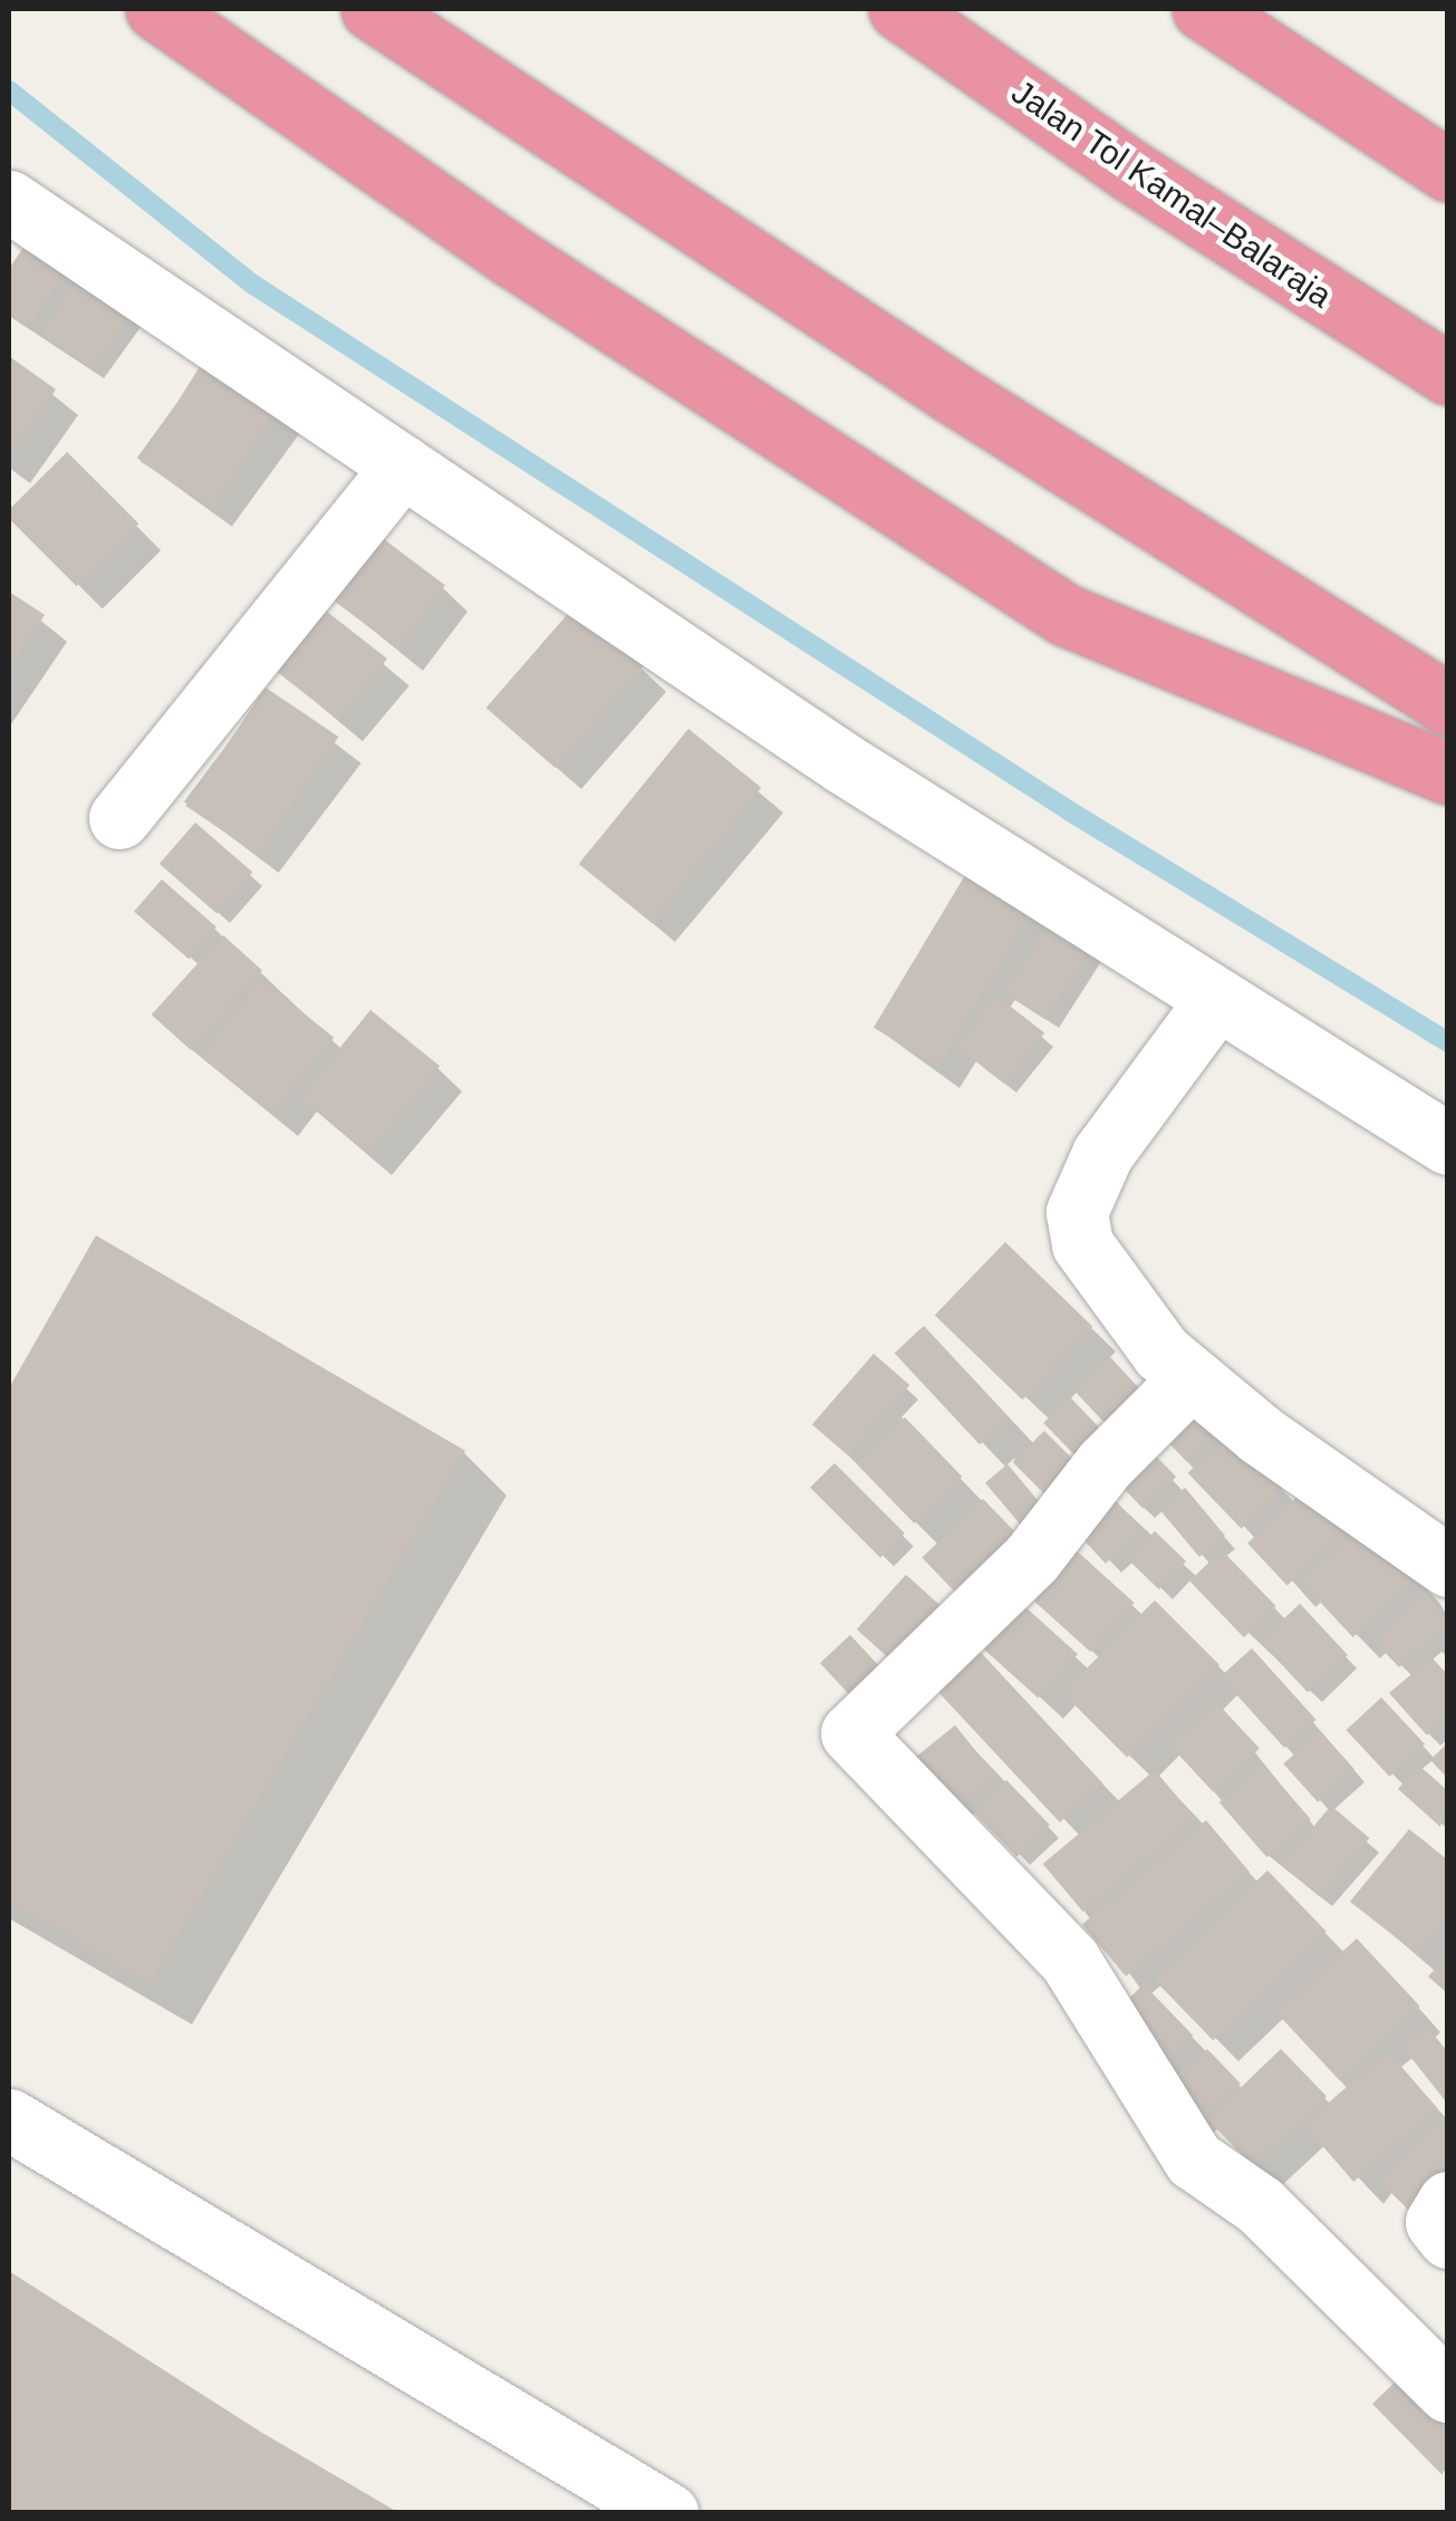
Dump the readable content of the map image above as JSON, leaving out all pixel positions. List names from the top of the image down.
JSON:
{
  "streets": {
    "highway": ["Jalan Tol Kamal–Balaraja"]
  }
}
